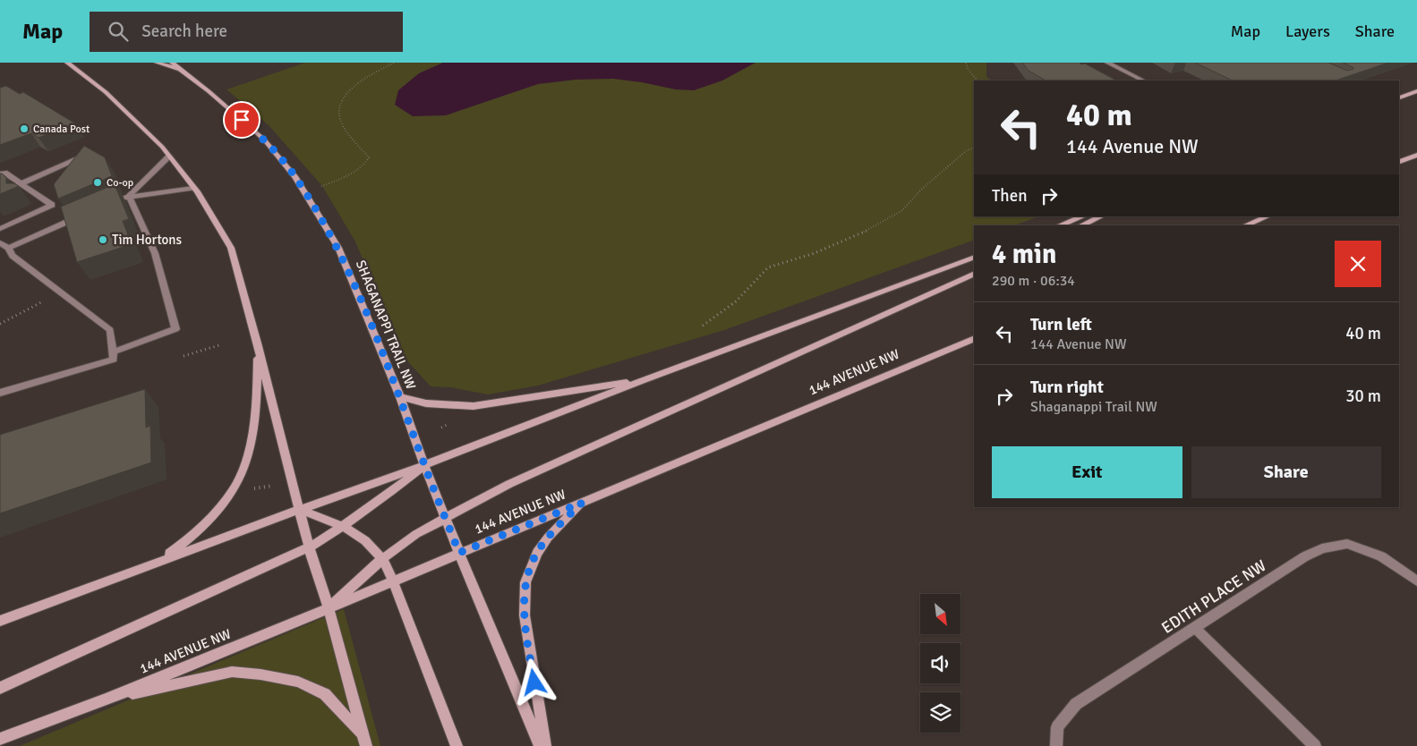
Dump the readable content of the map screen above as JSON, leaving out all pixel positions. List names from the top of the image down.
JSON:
{
  "streets": {
    "main road": ["SHAGANAPPI TRAIL NW", "144 AVENUE NW"],
    "street": ["EDITH PLACE NW"]
  },
  "crossings": [
    ["SHAGANAPPI TRAIL NW", "144 AVENUE NW"]
  ],
  "places": ["Canada Post", "Co-op", "Tim Hortons"],
  "north": "bottom right",
  "page": {
    "header": "Map",
    "search": "Search here",
    "nav": ["Map", "Layers", "Share"],
    "turn": ["40 m", "144 Avenue NW"],
    "then": "Then",
    "heading": ["4 min", "290 m · 06:34"],
    "list": [
      {
        "name": "Turn left",
        "note": "144 Avenue NW",
        "value": "40 m"
      },
      {
        "name": "Turn right",
        "note": "Shaganappi Trail NW",
        "value": "30 m"
      }
    ],
    "buttons": ["Exit", "Share"]
  }
}
